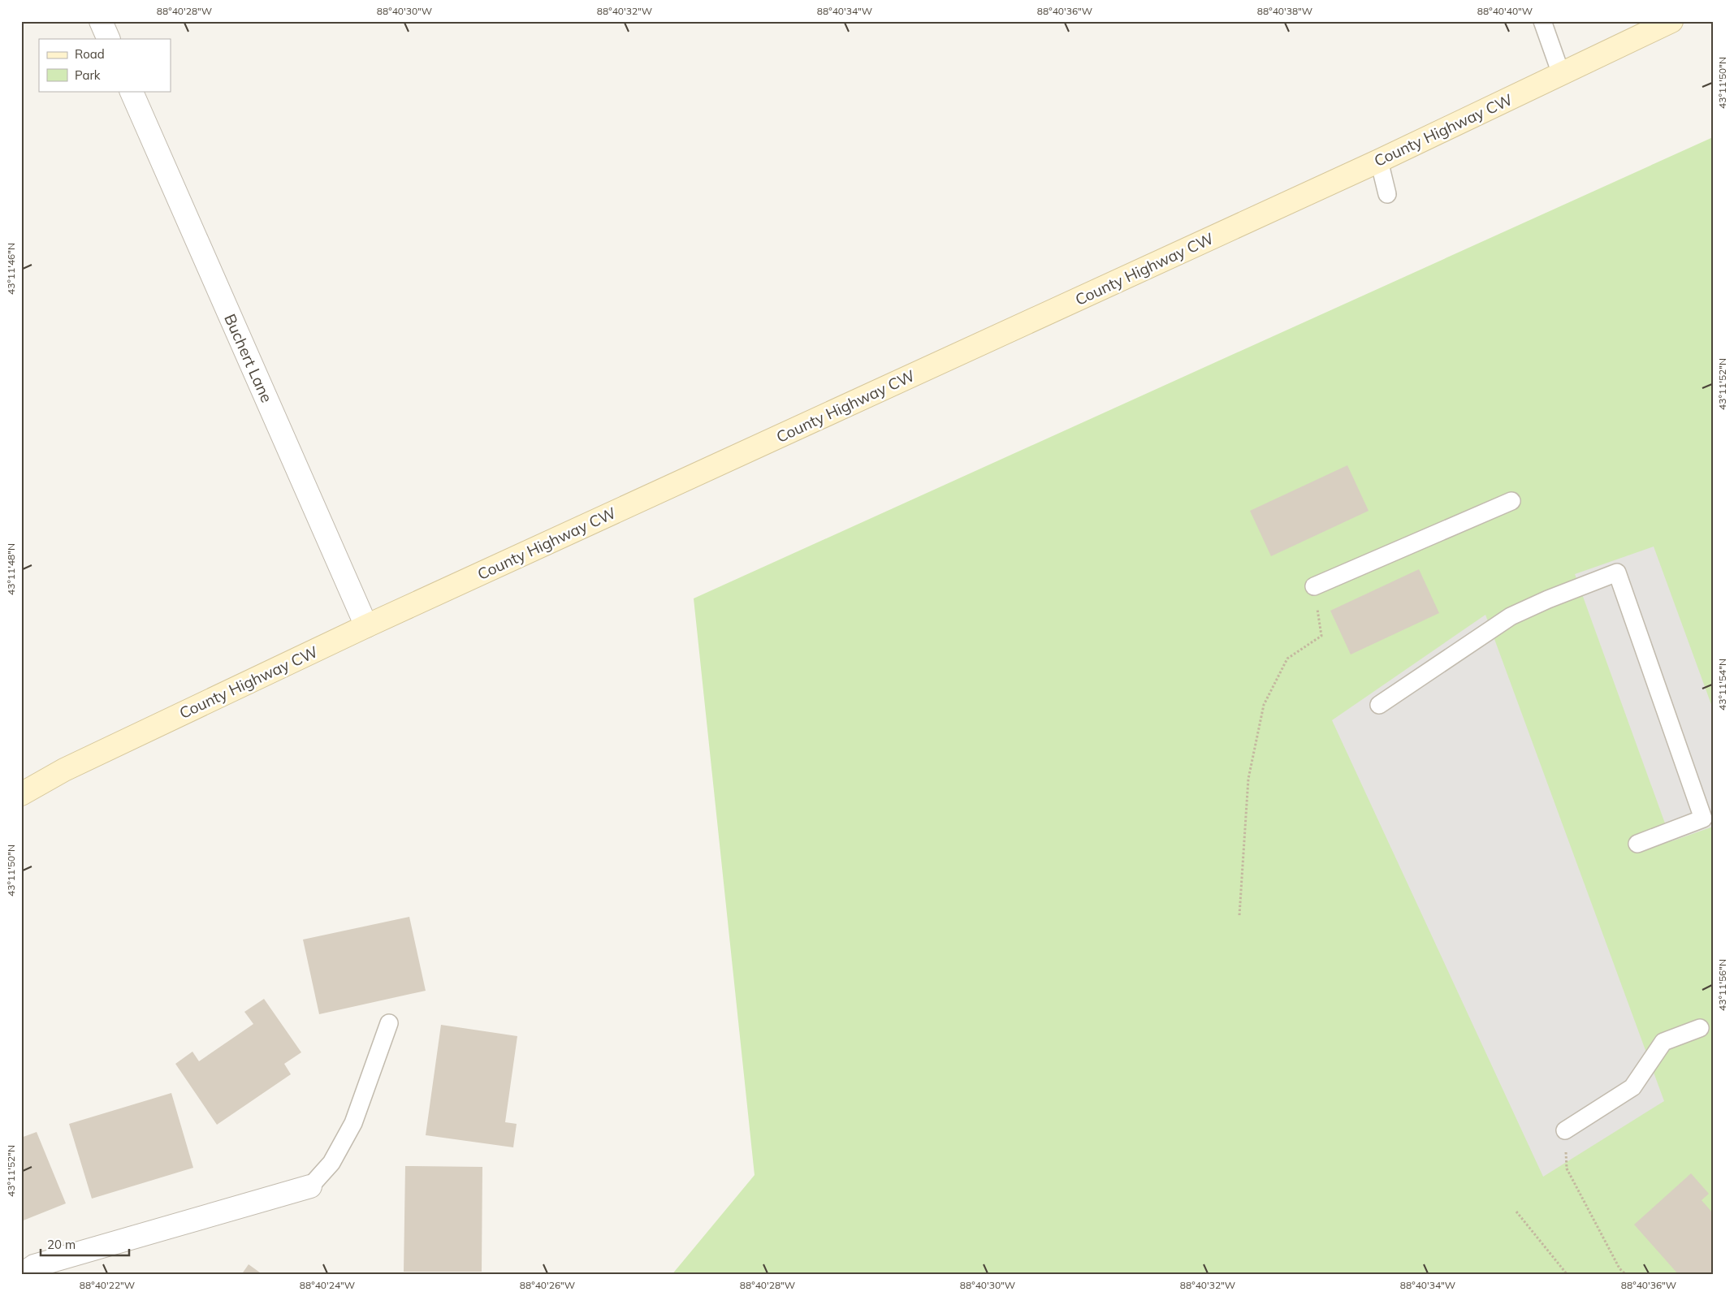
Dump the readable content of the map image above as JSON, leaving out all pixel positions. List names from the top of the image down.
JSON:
{
  "streets": {
    "street": ["County Highway CW", "Buchert Lane"]
  },
  "crossings": [
    ["County Highway CW", "Buchert Lane"]
  ],
  "legend": ["Road", "Park"],
  "scale_bar": "20 m",
  "coordinates": [
    "88°40'28\"W",
    "88°40'30\"W",
    "88°40'32\"W",
    "88°40'34\"W",
    "88°40'36\"W",
    "88°40'38\"W",
    "88°40'40\"W",
    "43°11'50\"N",
    "43°11'46\"N",
    "43°11'52\"N",
    "43°11'48\"N",
    "43°11'54\"N",
    "43°11'56\"N",
    "88°40'22\"W",
    "88°40'24\"W",
    "88°40'26\"W"
  ]
}
